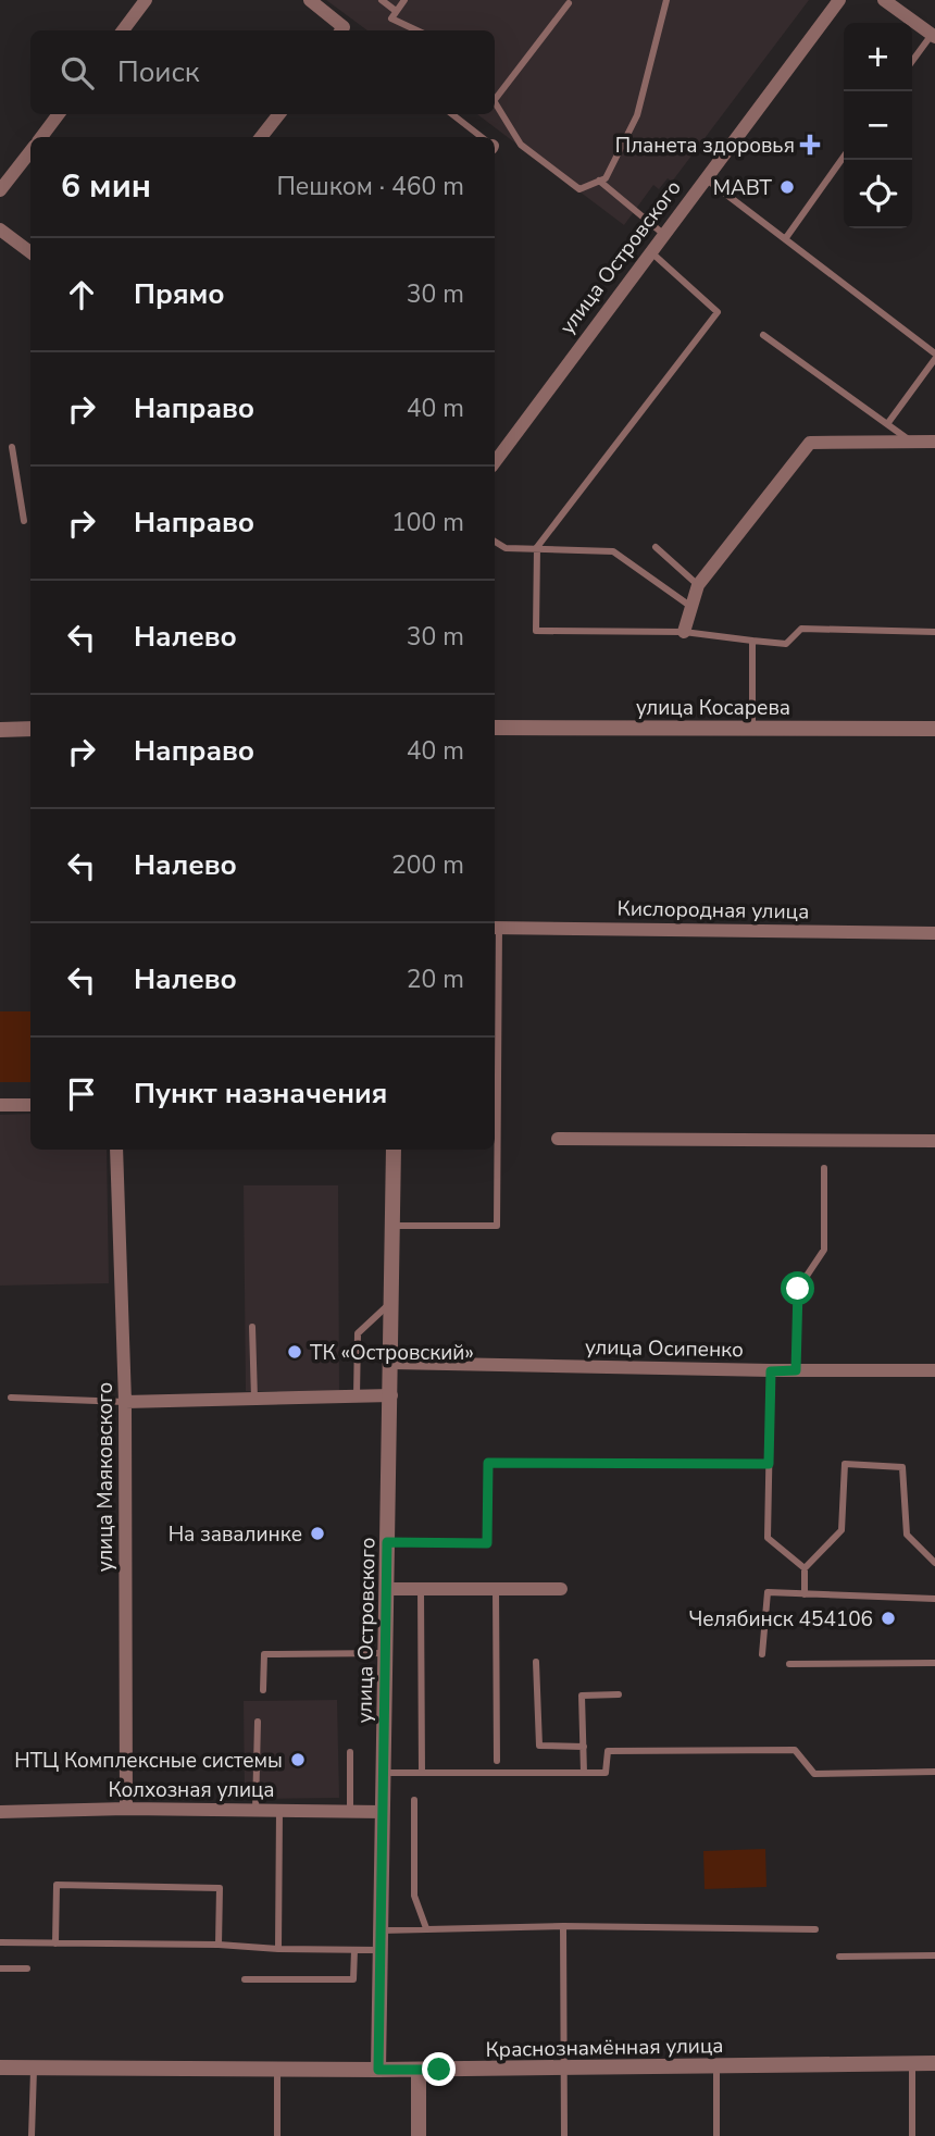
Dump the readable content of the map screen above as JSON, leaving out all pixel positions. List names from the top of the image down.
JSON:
{
  "streets": {
    "street": [
      "улица Островского",
      "улица Косарева",
      "Кислородная улица",
      "улица Осипенко",
      "улица Маяковского",
      "Колхозная улица",
      "Краснознамённая улица"
    ]
  },
  "crossings": [
    ["улица Островского", "улица Осипенко"],
    ["улица Островского", "Колхозная улица"],
    ["улица Островского", "Краснознамённая улица"],
    ["улица Маяковского", "Колхозная улица"]
  ],
  "places": {
    "health": ["Планета здоровья"],
    "other": [
      "МАВТ",
      "ТК «Островский»",
      "На завалинке",
      "Челябинск 454106",
      "НТЦ Комплексные системы"
    ]
  },
  "page": {
    "map_buttons": ["+", "−"],
    "search": "Поиск",
    "heading": ["6 мин", "Пешком · 460 m"],
    "list": [
      ["Прямо", "30 m"],
      ["Направо", "40 m"],
      ["Направо", "100 m"],
      ["Налево", "30 m"],
      ["Направо", "40 m"],
      ["Налево", "200 m"],
      ["Налево", "20 m"],
      "Пункт назначения"
    ]
  }
}
